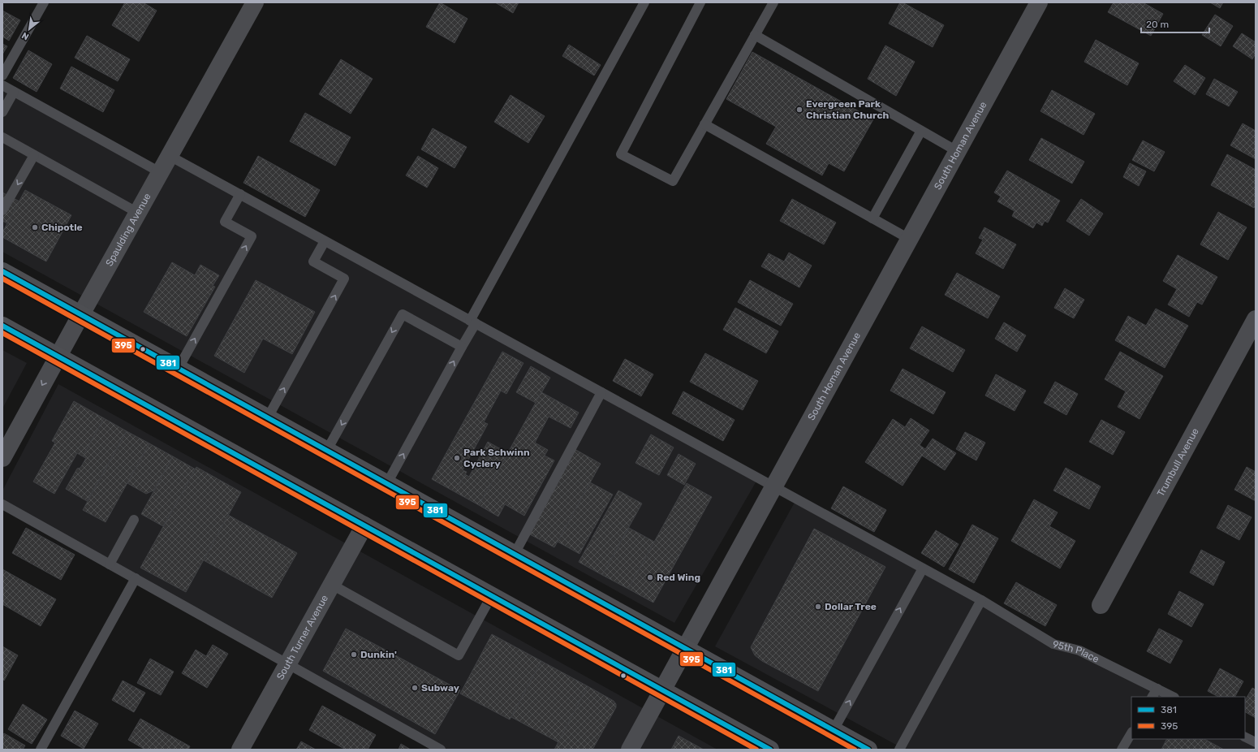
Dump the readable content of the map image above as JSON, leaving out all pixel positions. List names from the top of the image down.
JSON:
{
  "streets": {
    "street": [
      "South Homan Avenue",
      "Spaulding Avenue",
      "Trumbull Avenue",
      "South Turner Avenue"
    ],
    "lane": ["95th Place"]
  },
  "crossings": [
    ["South Homan Avenue", "95th Place"],
    ["Spaulding Avenue", "95th Place"]
  ],
  "places": [
    "Evergreen Park Christian Church",
    "Chipotle",
    "Park Schwinn Cyclery",
    "Red Wing",
    "Dollar Tree",
    "Dunkin'",
    "Subway"
  ],
  "lines": ["transit line 381", "transit line 395"],
  "legend": ["381", "395"],
  "scale_bar": "20 m",
  "north": "bottom left"
}
